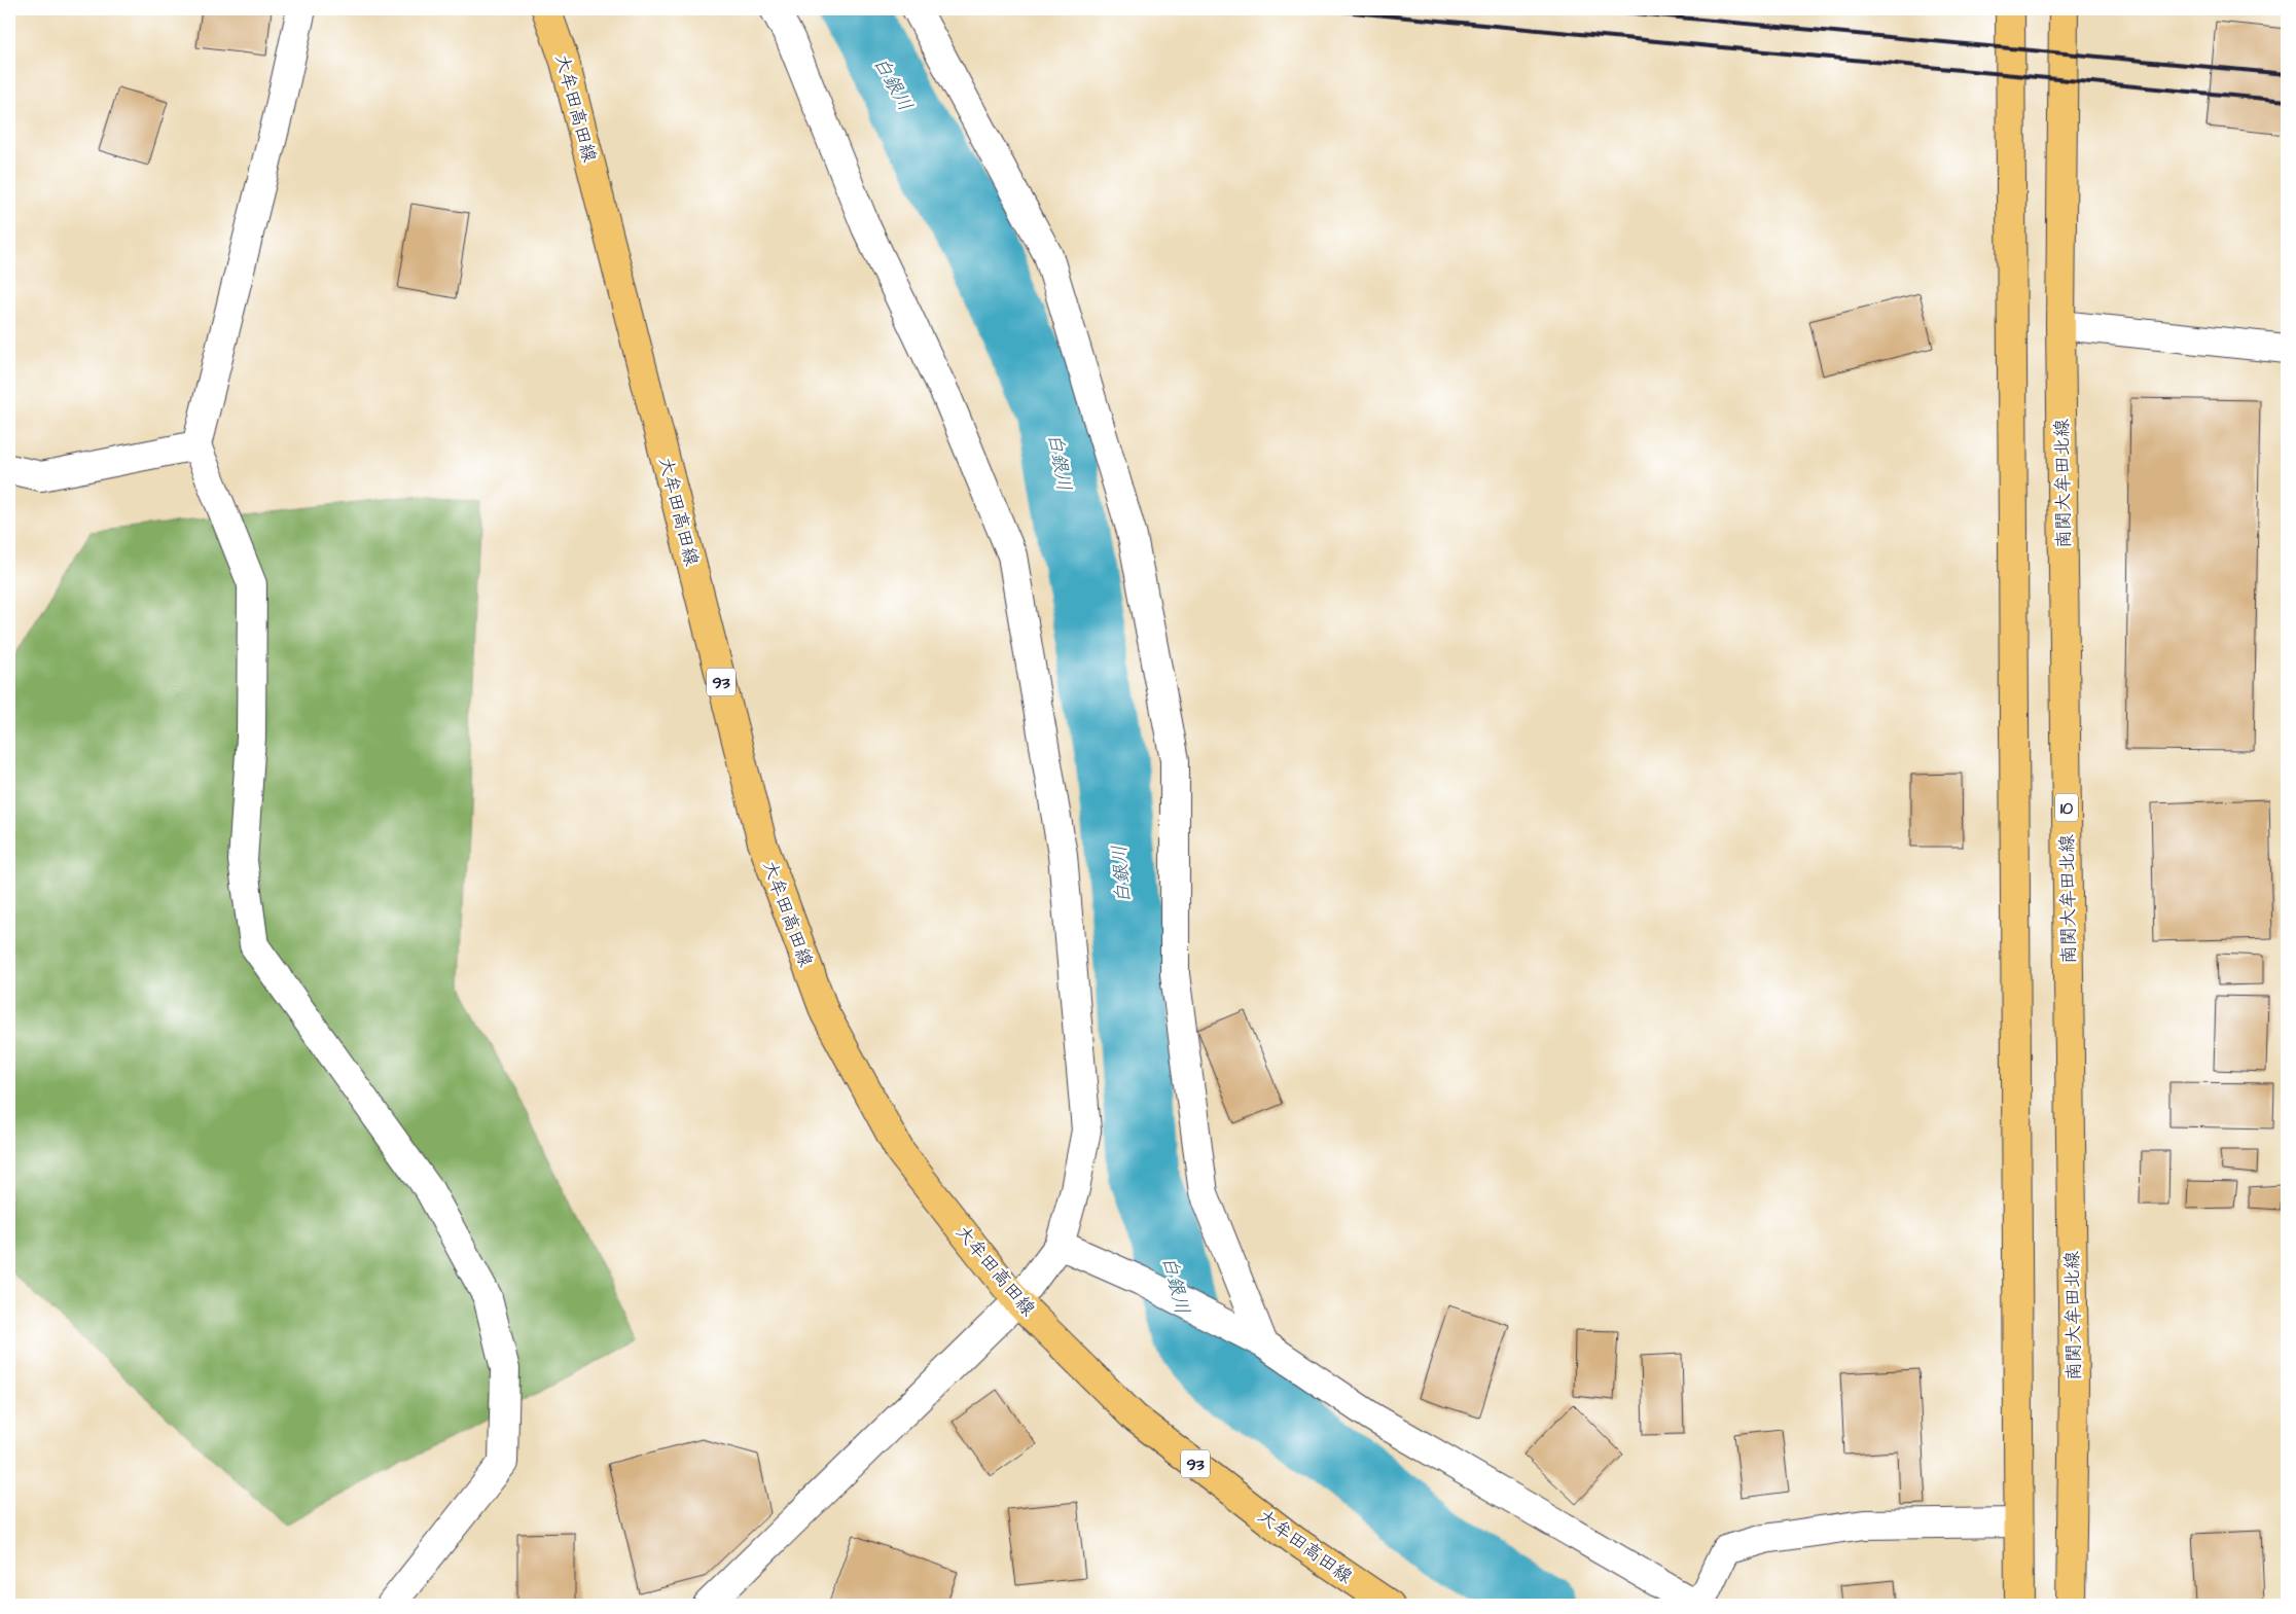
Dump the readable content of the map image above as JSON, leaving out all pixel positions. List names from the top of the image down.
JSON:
{
  "streets": {
    "main road": [
      "大牟田高田線",
      "南関大牟田北線",
      "93",
      "10"
    ]
  },
  "water": ["白銀川"]
}
